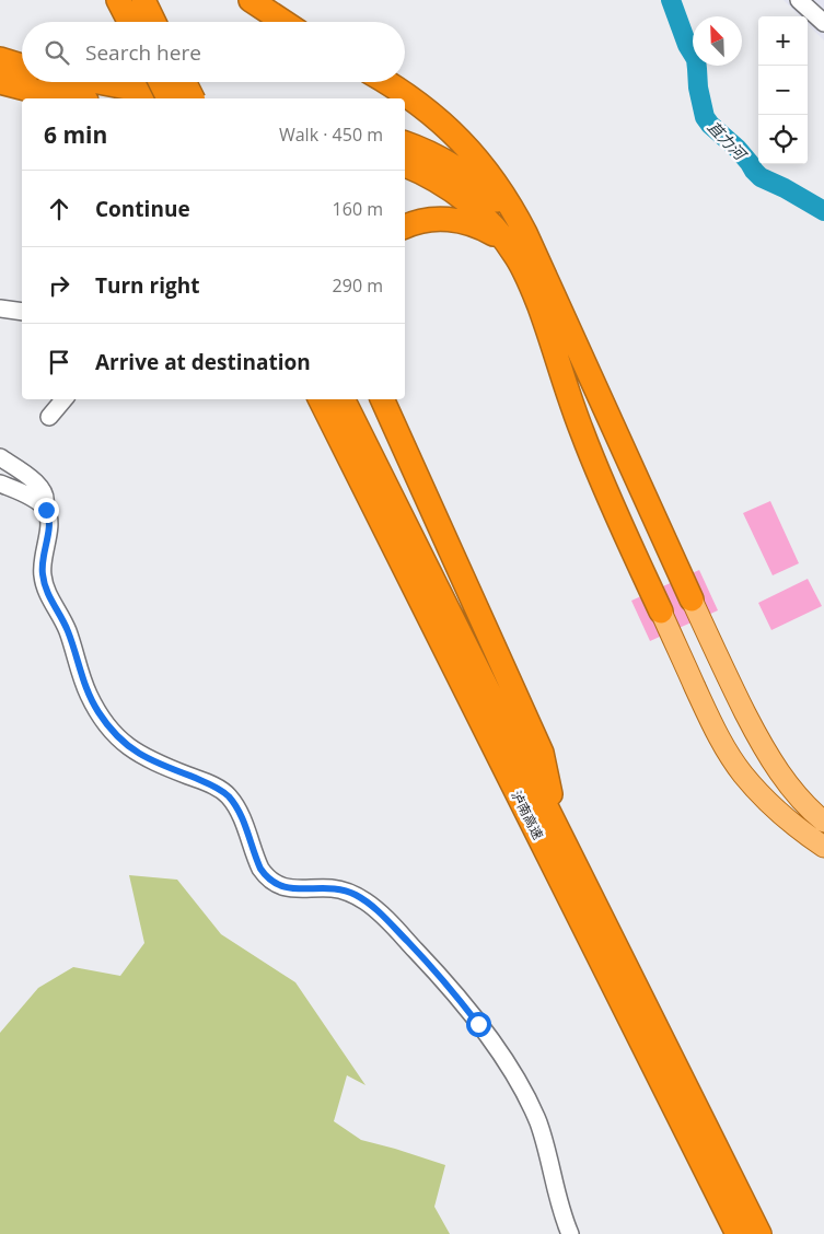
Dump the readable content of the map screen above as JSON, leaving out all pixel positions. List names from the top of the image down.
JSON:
{
  "streets": {
    "highway": ["泸南高速"]
  },
  "water": ["苴力河"],
  "north": "top left",
  "page": {
    "map_buttons": ["+", "−"],
    "search": "Search here",
    "heading": ["6 min", "Walk · 450 m"],
    "list": [
      ["Continue", "160 m"],
      ["Turn right", "290 m"],
      "Arrive at destination"
    ]
  }
}
